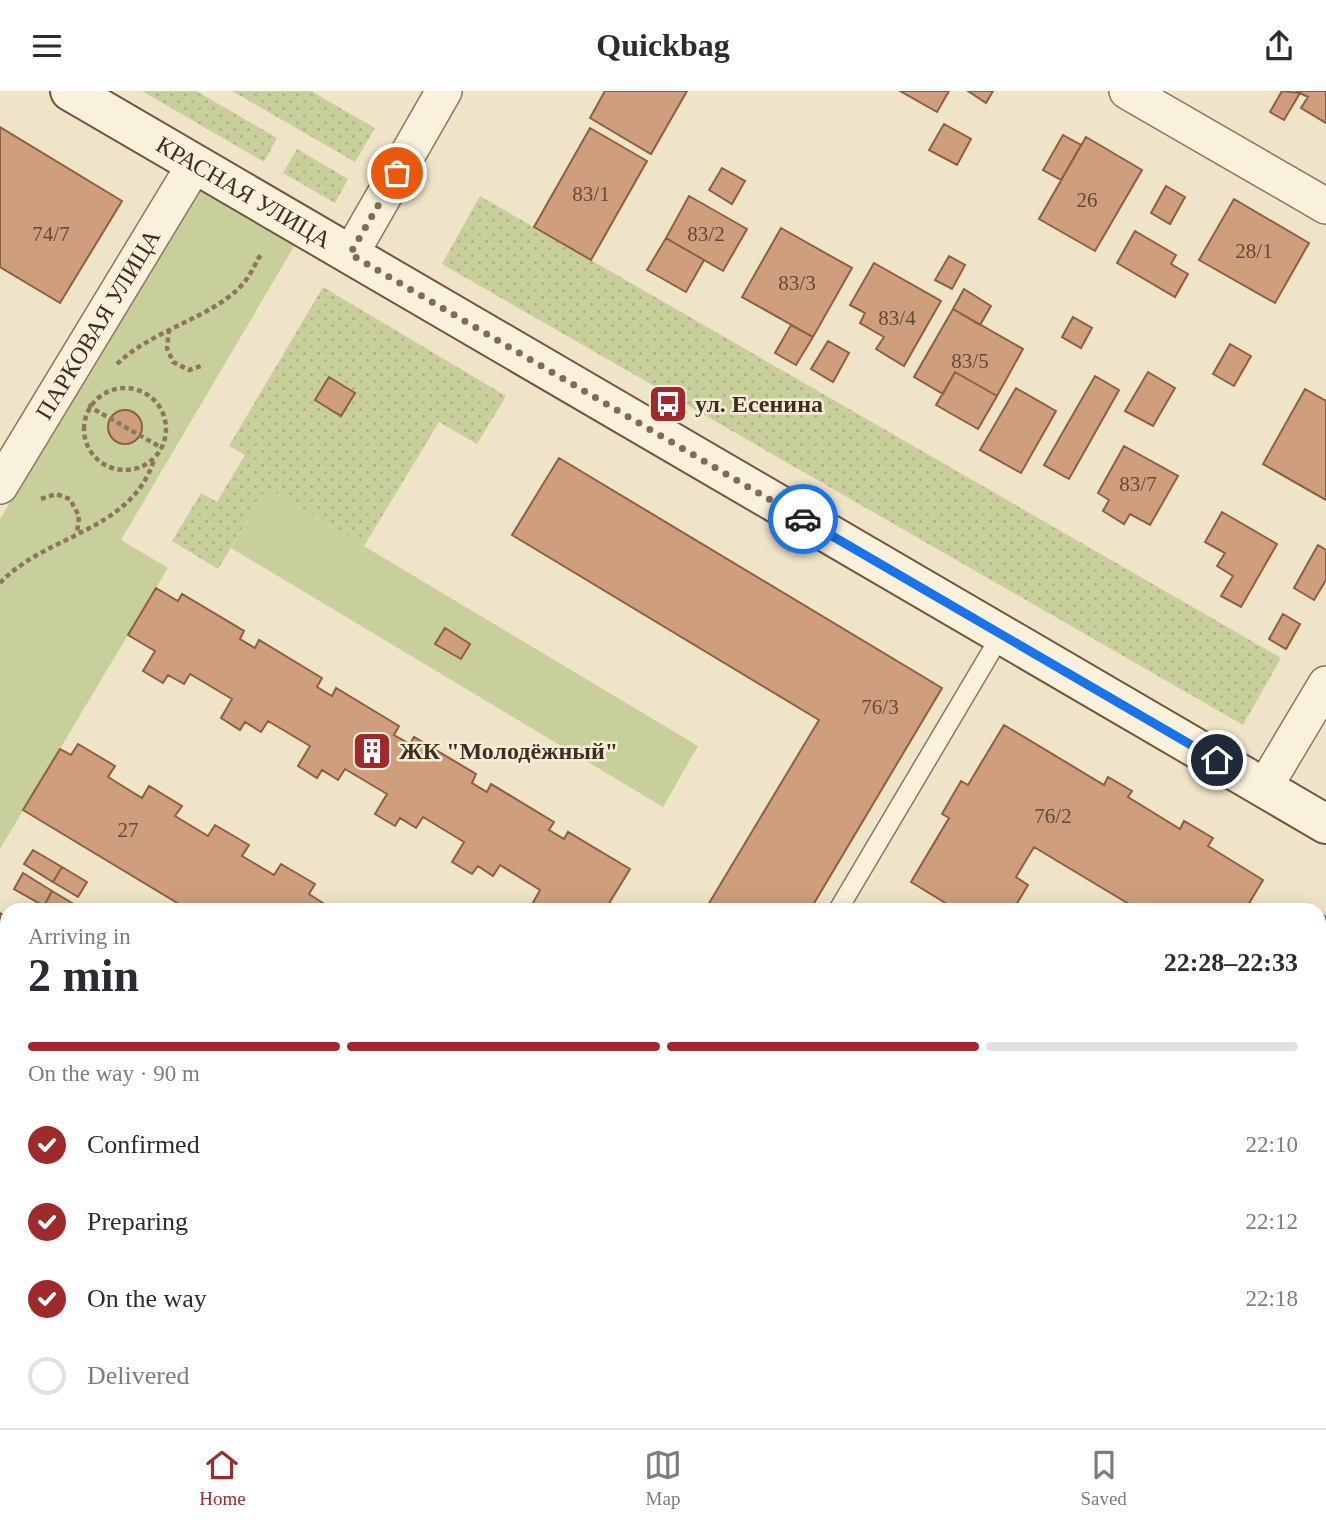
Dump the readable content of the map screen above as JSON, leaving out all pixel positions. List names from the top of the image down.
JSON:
{
  "streets": {
    "street": ["КРАСНАЯ УЛИЦА", "ПАРКОВАЯ УЛИЦА"]
  },
  "crossings": [
    ["КРАСНАЯ УЛИЦА", "ПАРКОВАЯ УЛИЦА"]
  ],
  "places": {
    "bus stop": ["ул. Есенина"],
    "building": ["ЖК \"Молодёжный\""]
  },
  "house_numbers": [
    "83/1",
    "26",
    "74/7",
    "83/2",
    "28/1",
    "83/3",
    "83/4",
    "83/5",
    "83/7",
    "76/3",
    "76/2",
    "27"
  ],
  "page": {
    "header": "Quickbag",
    "heading": ["2 min", "Arriving in", "22:28–22:33"],
    "bar": "On the way · 90 m",
    "list": [
      ["Confirmed", "22:10"],
      ["Preparing", "22:12"],
      ["On the way", "22:18"],
      "Delivered"
    ],
    "tabs": ["Home", "Map", "Saved"]
  }
}
